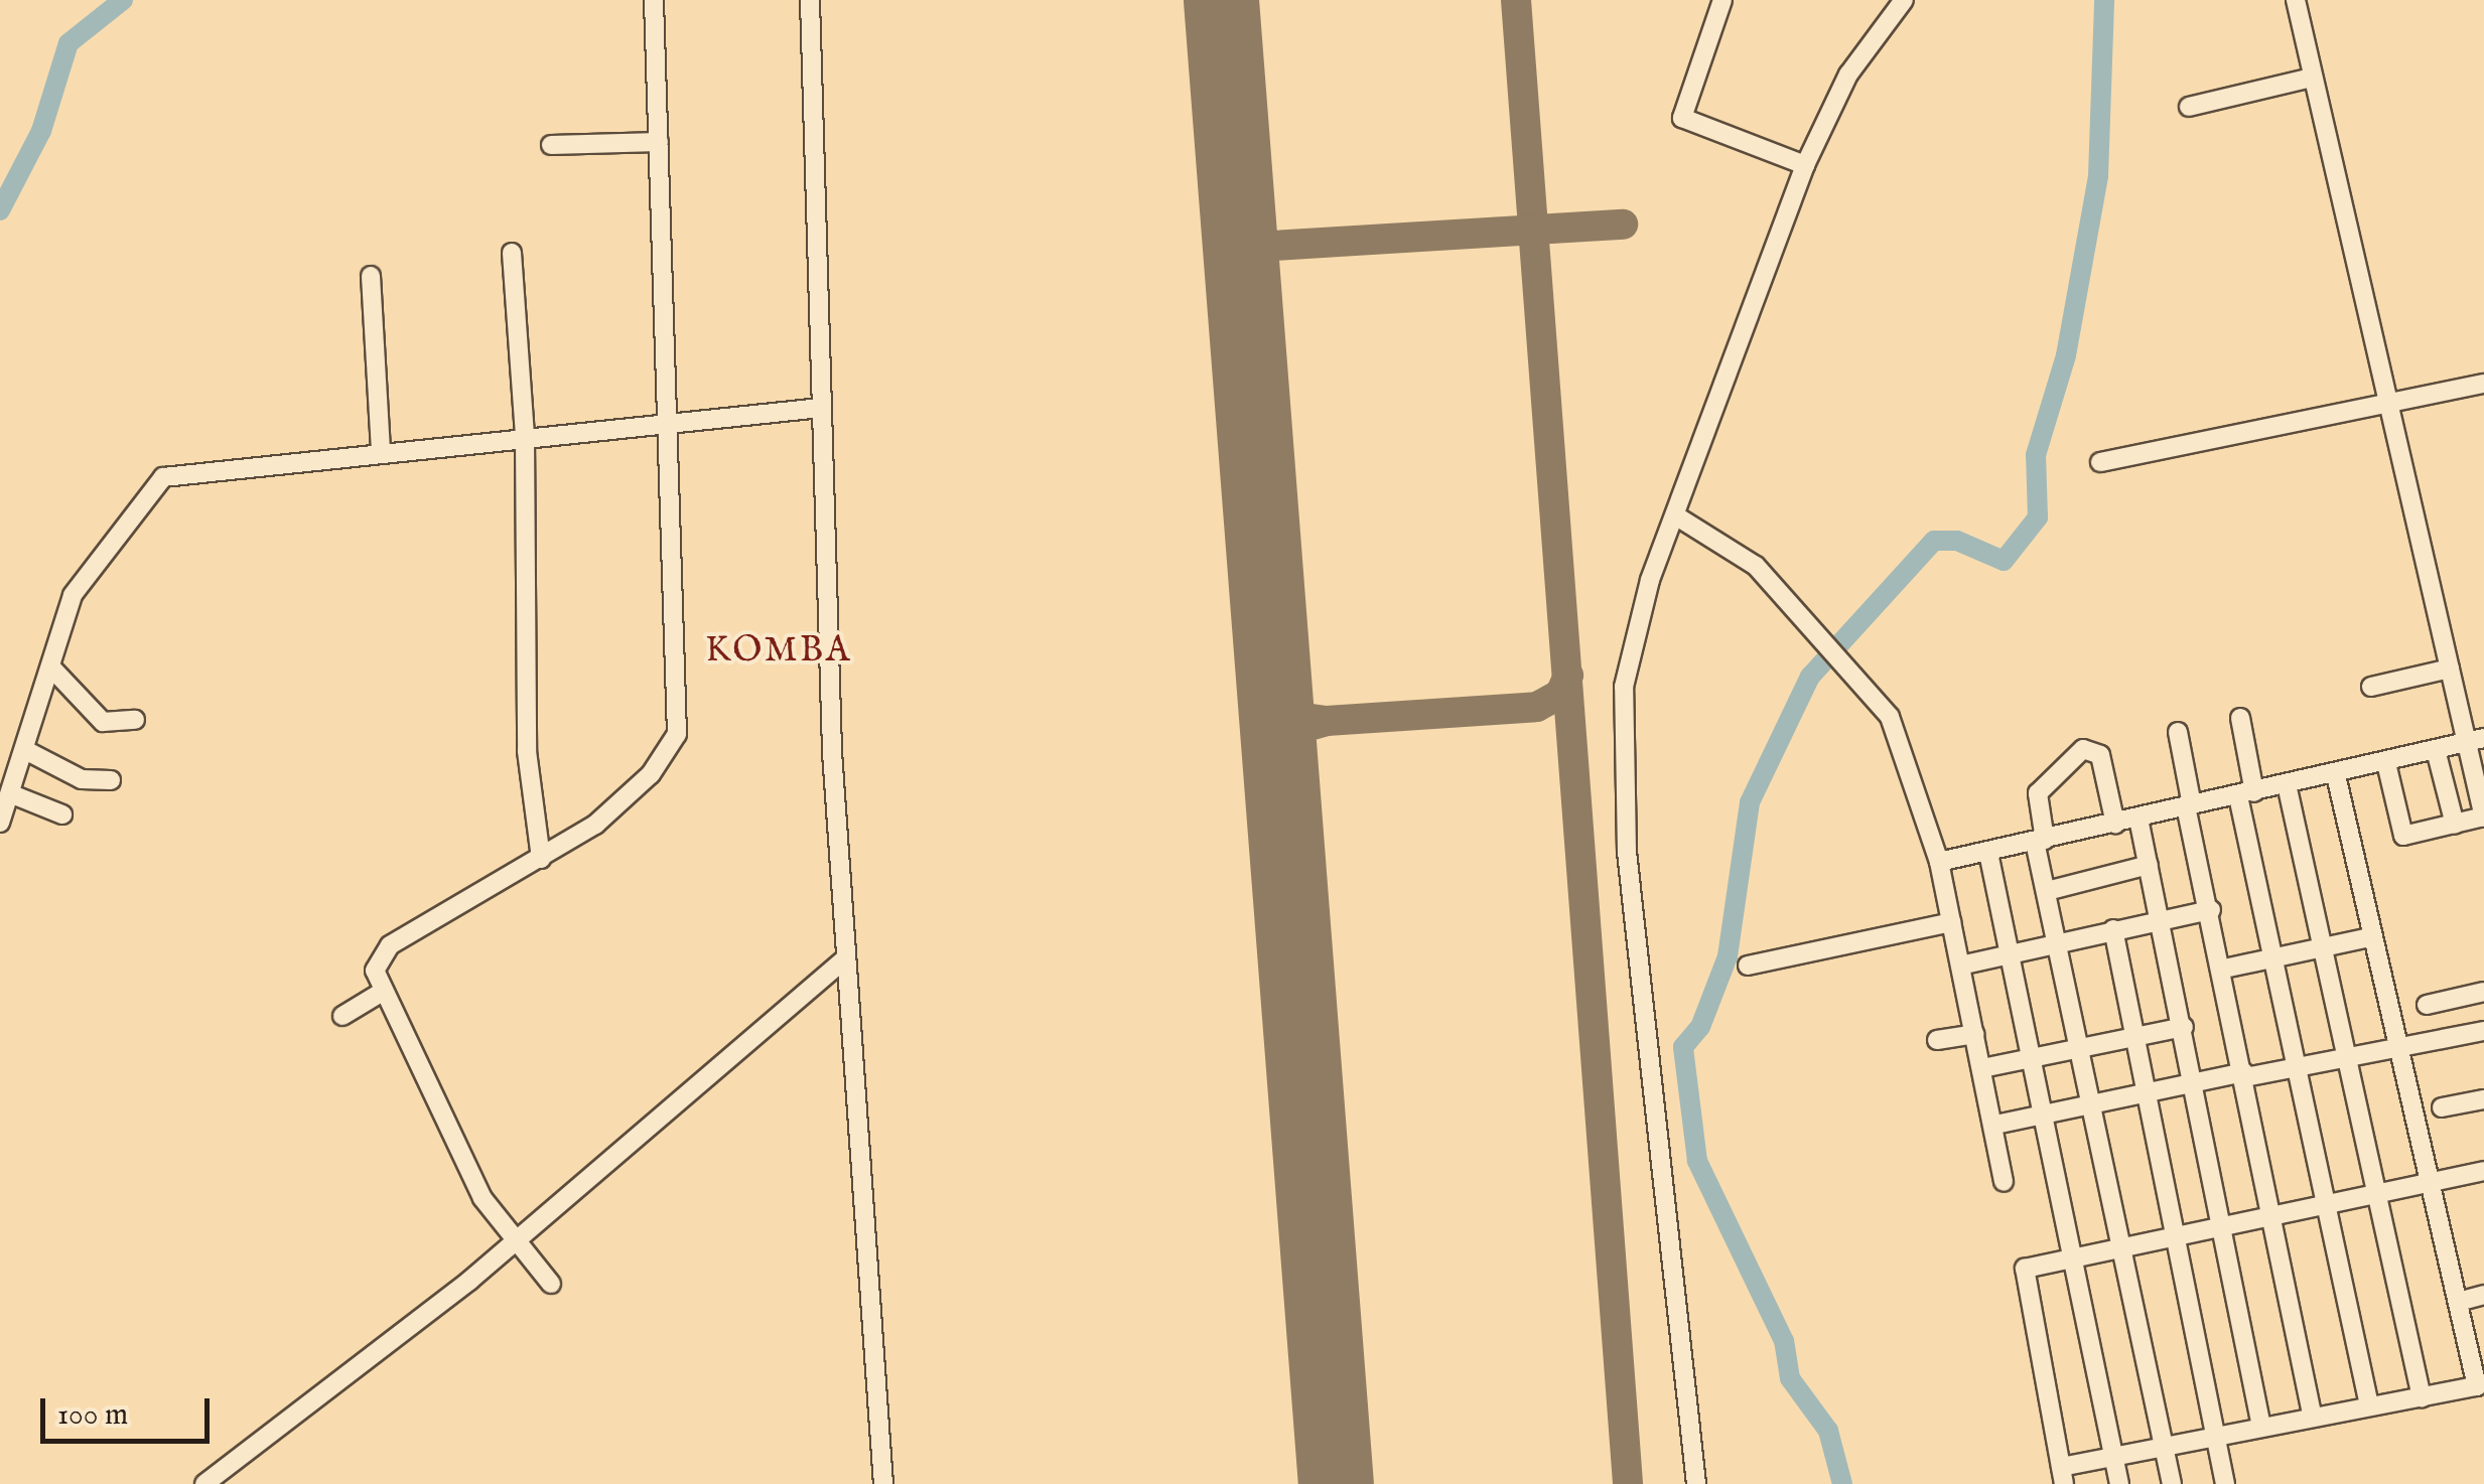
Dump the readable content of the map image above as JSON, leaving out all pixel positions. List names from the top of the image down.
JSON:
{
  "districts": ["KOMBA"],
  "scale_bar": "100 m"
}
